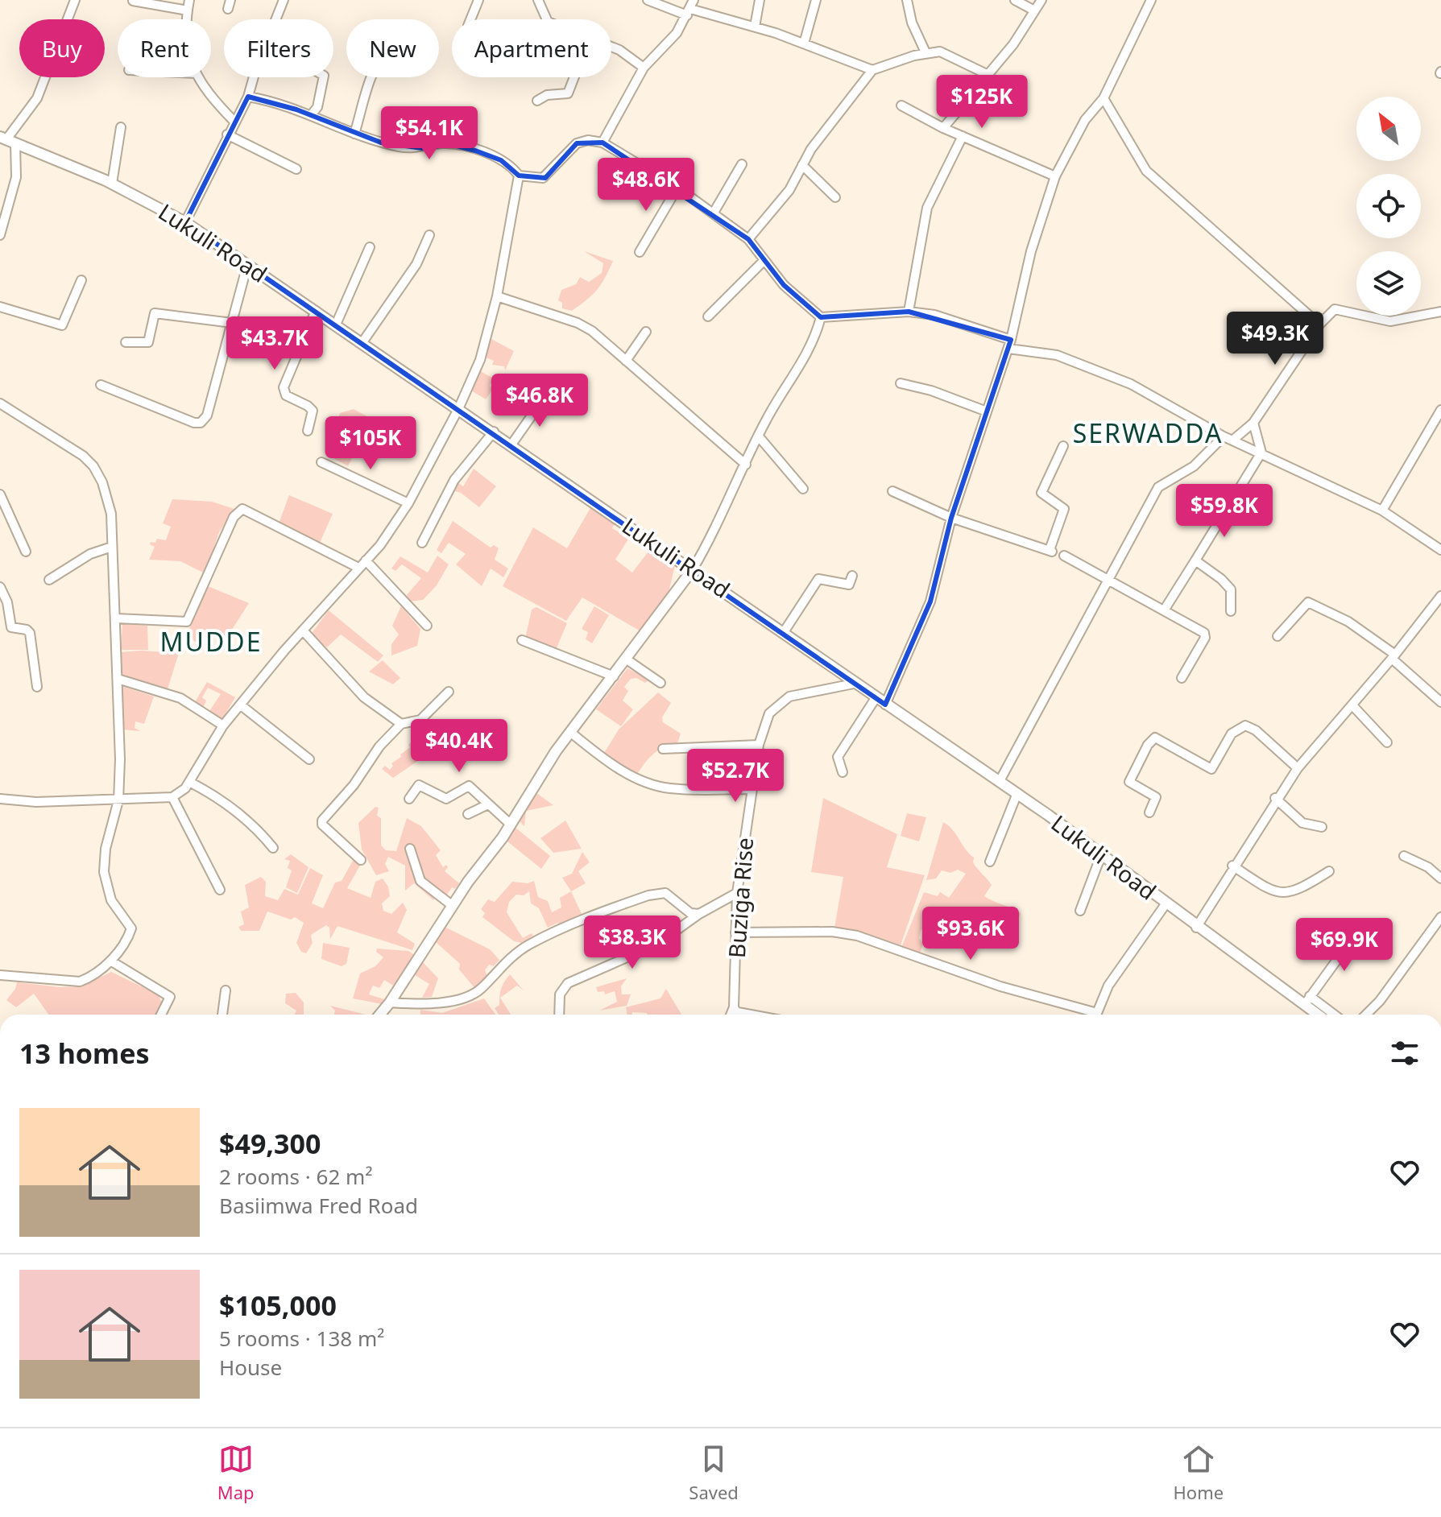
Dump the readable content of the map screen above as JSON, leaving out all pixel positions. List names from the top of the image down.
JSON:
{
  "streets": {
    "street": ["Lukuli Road", "Buziga Rise"]
  },
  "crossings": [
    ["Lukuli Road", "Buziga Rise"]
  ],
  "districts": ["SERWADDA", "MUDDE"],
  "north": "top left",
  "page": {
    "chip": [
      "Buy",
      "Rent",
      "Filters",
      "New",
      "Apartment"
    ],
    "price": [
      "$125K",
      "$54.1K",
      "$48.6K",
      "$49.3K",
      "$43.7K",
      "$46.8K",
      "$105K",
      "$59.8K",
      "$40.4K",
      "$52.7K",
      "$93.6K",
      "$38.3K",
      "$69.9K"
    ],
    "heading": "13 homes",
    "list": [
      {
        "name": "$49,300",
        "note": "2 rooms · 62 m² · Basiimwa Fred Road"
      },
      {
        "name": "$105,000",
        "note": "5 rooms · 138 m² · House"
      }
    ],
    "tabs": ["Map", "Saved", "Home"]
  }
}
